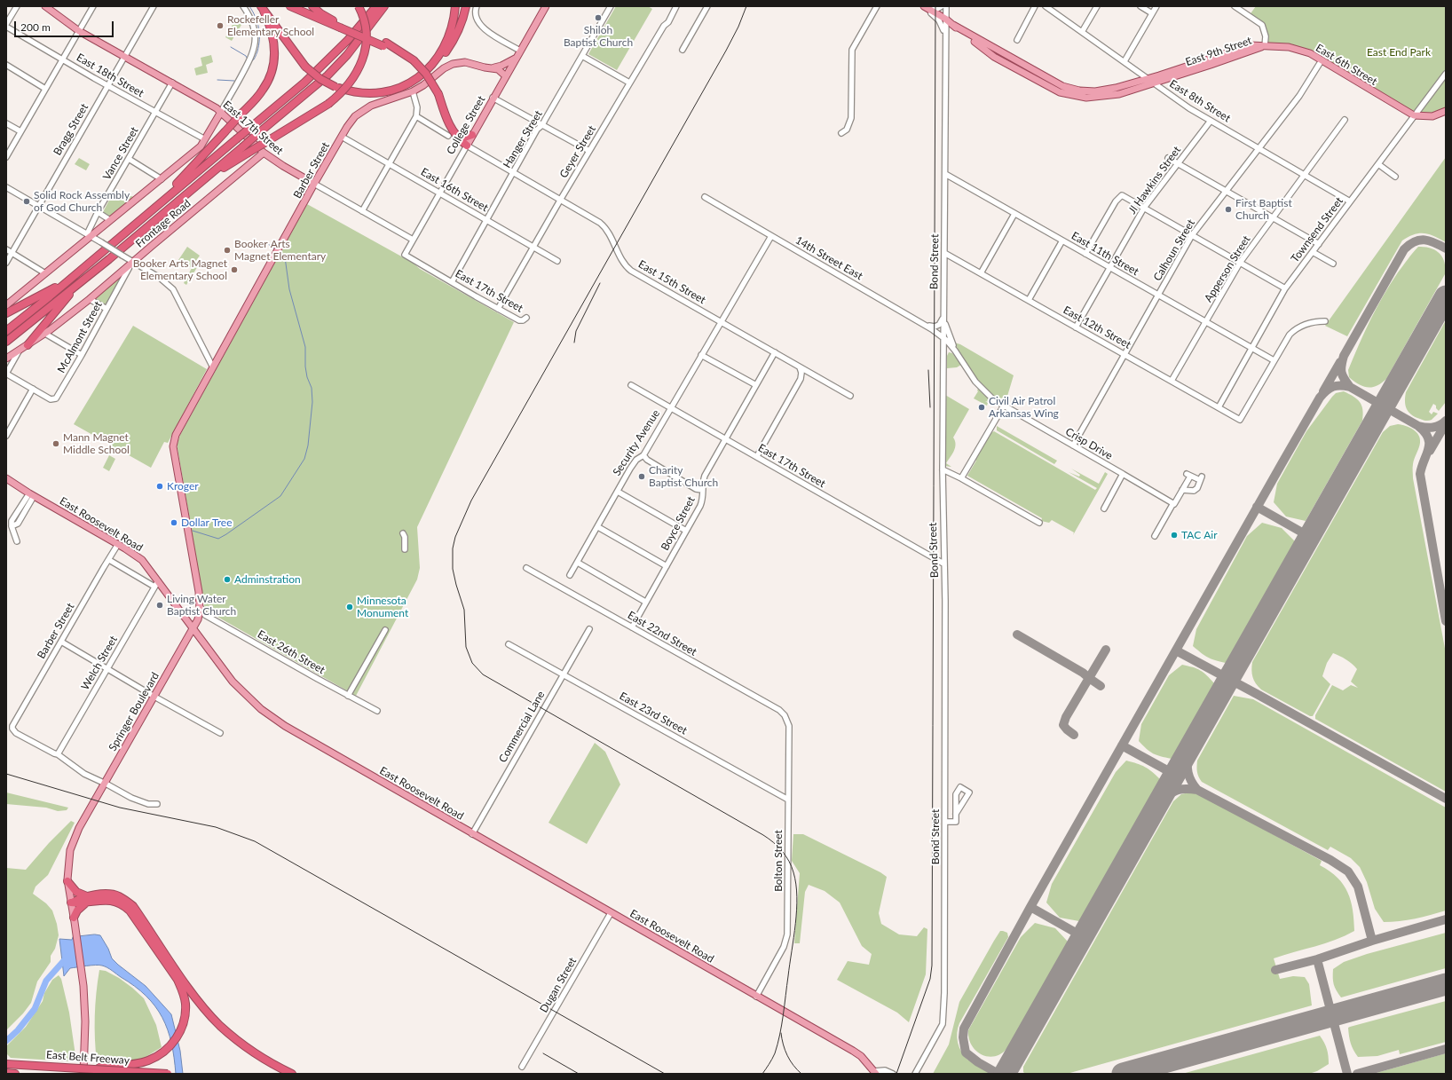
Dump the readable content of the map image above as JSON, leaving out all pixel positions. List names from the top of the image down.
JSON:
{
  "streets": {
    "highway": ["East Belt Freeway"],
    "main road": [
      "East 9th Street",
      "East 6th Street",
      "College Street",
      "East 17th Street",
      "Barber Street",
      "Frontage Road",
      "East Roosevelt Road",
      "Springer Boulevard"
    ],
    "street": [
      "East 18th Street",
      "East 8th Street",
      "Bragg Street",
      "Hanger Street",
      "Geyer Street",
      "Vance Street",
      "Jl Hawkins Street",
      "East 16th Street",
      "Townsend Street",
      "Calhoun Street",
      "East 11th Street",
      "14th Street East",
      "Bond Street",
      "Apperson Street",
      "East 15th Street",
      "East 12th Street",
      "McAlmont Street",
      "Security Avenue",
      "Crisp Drive",
      "Boyce Street",
      "East 22nd Street",
      "East 26th Street",
      "Welch Street",
      "East 23rd Street",
      "Commercial Lane",
      "Bolton Street",
      "Dugan Street"
    ]
  },
  "crossings": [
    ["East 9th Street", "East 6th Street"],
    ["East 9th Street", "East 8th Street"],
    ["East 9th Street", "Bond Street"],
    ["East 6th Street", "Townsend Street"],
    ["East 6th Street", "Calhoun Street"],
    ["East 18th Street", "Bragg Street"],
    ["East 18th Street", "Vance Street"],
    ["East 8th Street", "Jl Hawkins Street"],
    ["East 8th Street", "Townsend Street"],
    ["East 8th Street", "Calhoun Street"],
    ["East 8th Street", "Apperson Street"],
    ["College Street", "East 17th Street"],
    ["College Street", "Barber Street"],
    ["College Street", "East 16th Street"],
    ["College Street", "East 15th Street"],
    ["East 17th Street", "Bragg Street"],
    ["East 17th Street", "Hanger Street"],
    ["East 17th Street", "Geyer Street"],
    ["East 17th Street", "Vance Street"],
    ["East 17th Street", "Barber Street"],
    ["East 17th Street", "Frontage Road"],
    ["East 17th Street", "Bond Street"],
    ["East 17th Street", "Security Avenue"],
    ["East 17th Street", "Boyce Street"],
    ["Hanger Street", "East 16th Street"],
    ["Hanger Street", "East 15th Street"],
    ["Geyer Street", "East 16th Street"],
    ["Geyer Street", "East 15th Street"],
    ["Barber Street", "East 16th Street"],
    ["Barber Street", "East Roosevelt Road"],
    ["Barber Street", "Welch Street"],
    ["Barber Street", "Springer Boulevard"],
    ["Jl Hawkins Street", "East 11th Street"],
    ["Jl Hawkins Street", "East 12th Street"],
    ["Frontage Road", "McAlmont Street"],
    ["Townsend Street", "East 11th Street"],
    ["Townsend Street", "East 12th Street"],
    ["Calhoun Street", "East 11th Street"],
    ["Calhoun Street", "East 12th Street"],
    ["Calhoun Street", "Crisp Drive"],
    ["East 11th Street", "Bond Street"],
    ["East 11th Street", "Apperson Street"],
    ["East 11th Street", "East 12th Street"],
    ["14th Street East", "Bond Street"],
    ["14th Street East", "Security Avenue"],
    ["14th Street East", "Crisp Drive"],
    ["Bond Street", "East 12th Street"],
    ["Bond Street", "Crisp Drive"],
    ["Apperson Street", "East 12th Street"],
    ["East 15th Street", "Security Avenue"],
    ["East 15th Street", "Boyce Street"],
    ["Boyce Street", "East 22nd Street"],
    ["East Roosevelt Road", "Welch Street"],
    ["East Roosevelt Road", "Springer Boulevard"],
    ["East Roosevelt Road", "Commercial Lane"],
    ["East Roosevelt Road", "Bolton Street"],
    ["East Roosevelt Road", "Dugan Street"],
    ["East 22nd Street", "Bolton Street"],
    ["East 26th Street", "Springer Boulevard"],
    ["East 23rd Street", "Commercial Lane"],
    ["East 23rd Street", "Bolton Street"]
  ],
  "parks": ["East End Park"],
  "places": [
    "Shiloh Baptist Church",
    "Rockefeller Elementary School",
    "Solid Rock Assembly of God Church",
    "First Baptist Church",
    "Booker Arts Magnet Elementary",
    "Booker Arts Magnet Elementary School",
    "Civil Air Patrol Arkansas Wing",
    "Mann Magnet Middle School",
    "Charity Baptist Church",
    "Kroger",
    "Dollar Tree",
    "TAC Air",
    "Adminstration",
    "Living Water Baptist Church",
    "Minnesota Monument"
  ],
  "scale_bar": "200 m"
}
